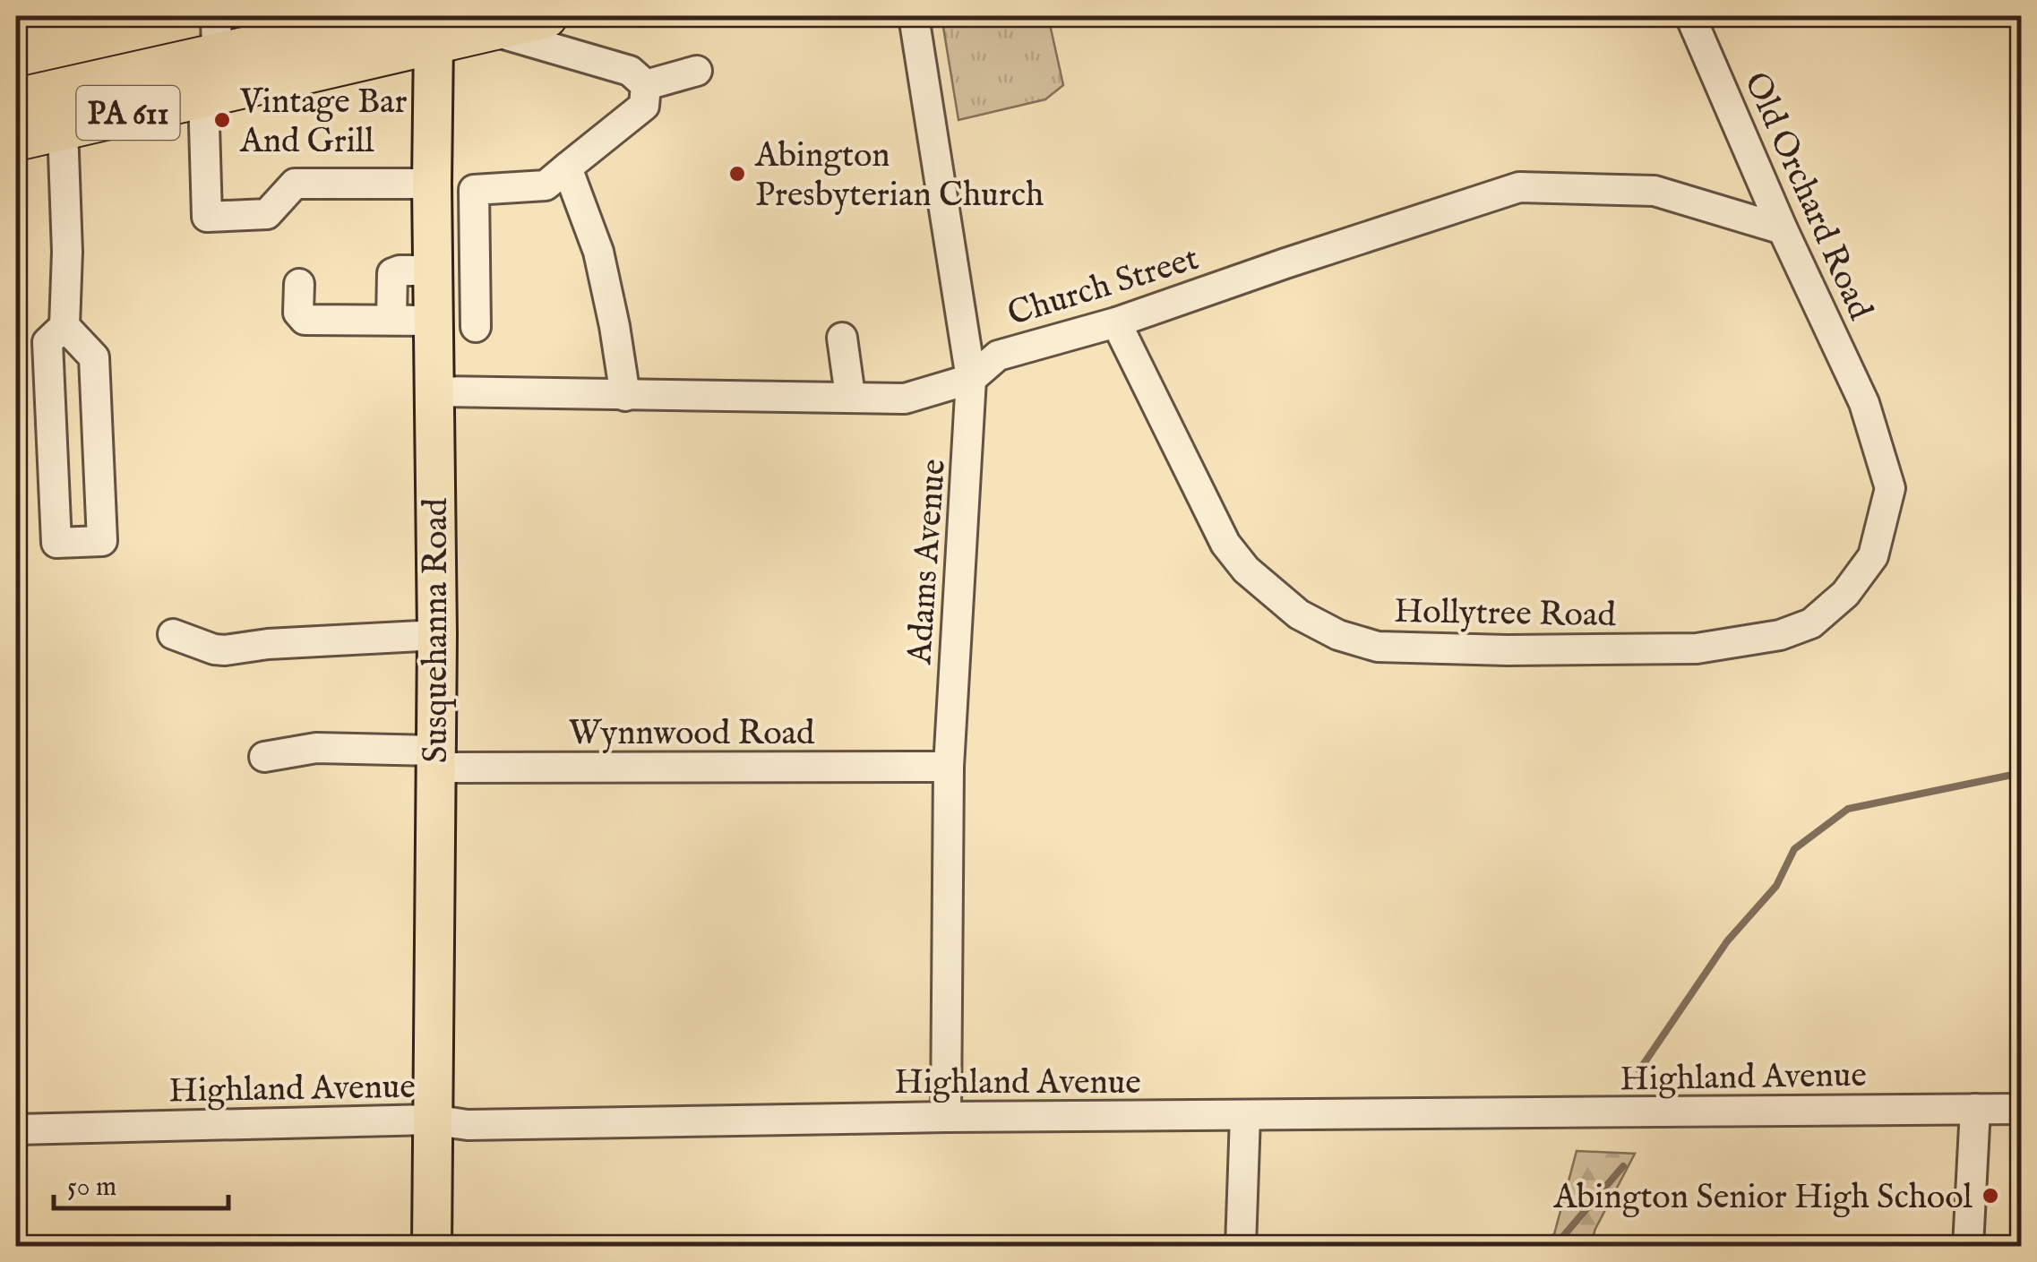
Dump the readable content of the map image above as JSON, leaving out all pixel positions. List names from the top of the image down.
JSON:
{
  "streets": {
    "highway": ["PA 611"],
    "main road": ["Susquehanna Road"],
    "street": [
      "Old Orchard Road",
      "Church Street",
      "Adams Avenue",
      "Hollytree Road",
      "Wynnwood Road",
      "Highland Avenue"
    ]
  },
  "crossings": [
    ["PA 611", "Susquehanna Road"],
    ["Old Orchard Road", "Church Street"],
    ["Old Orchard Road", "Hollytree Road"],
    ["Church Street", "Adams Avenue"],
    ["Church Street", "Hollytree Road"],
    ["Church Street", "Susquehanna Road"],
    ["Adams Avenue", "Wynnwood Road"],
    ["Adams Avenue", "Highland Avenue"],
    ["Susquehanna Road", "Wynnwood Road"],
    ["Susquehanna Road", "Highland Avenue"]
  ],
  "places": ["Vintage Bar And Grill", "Abington Presbyterian Church", "Abington Senior High School"],
  "scale_bar": "50 m"
}
